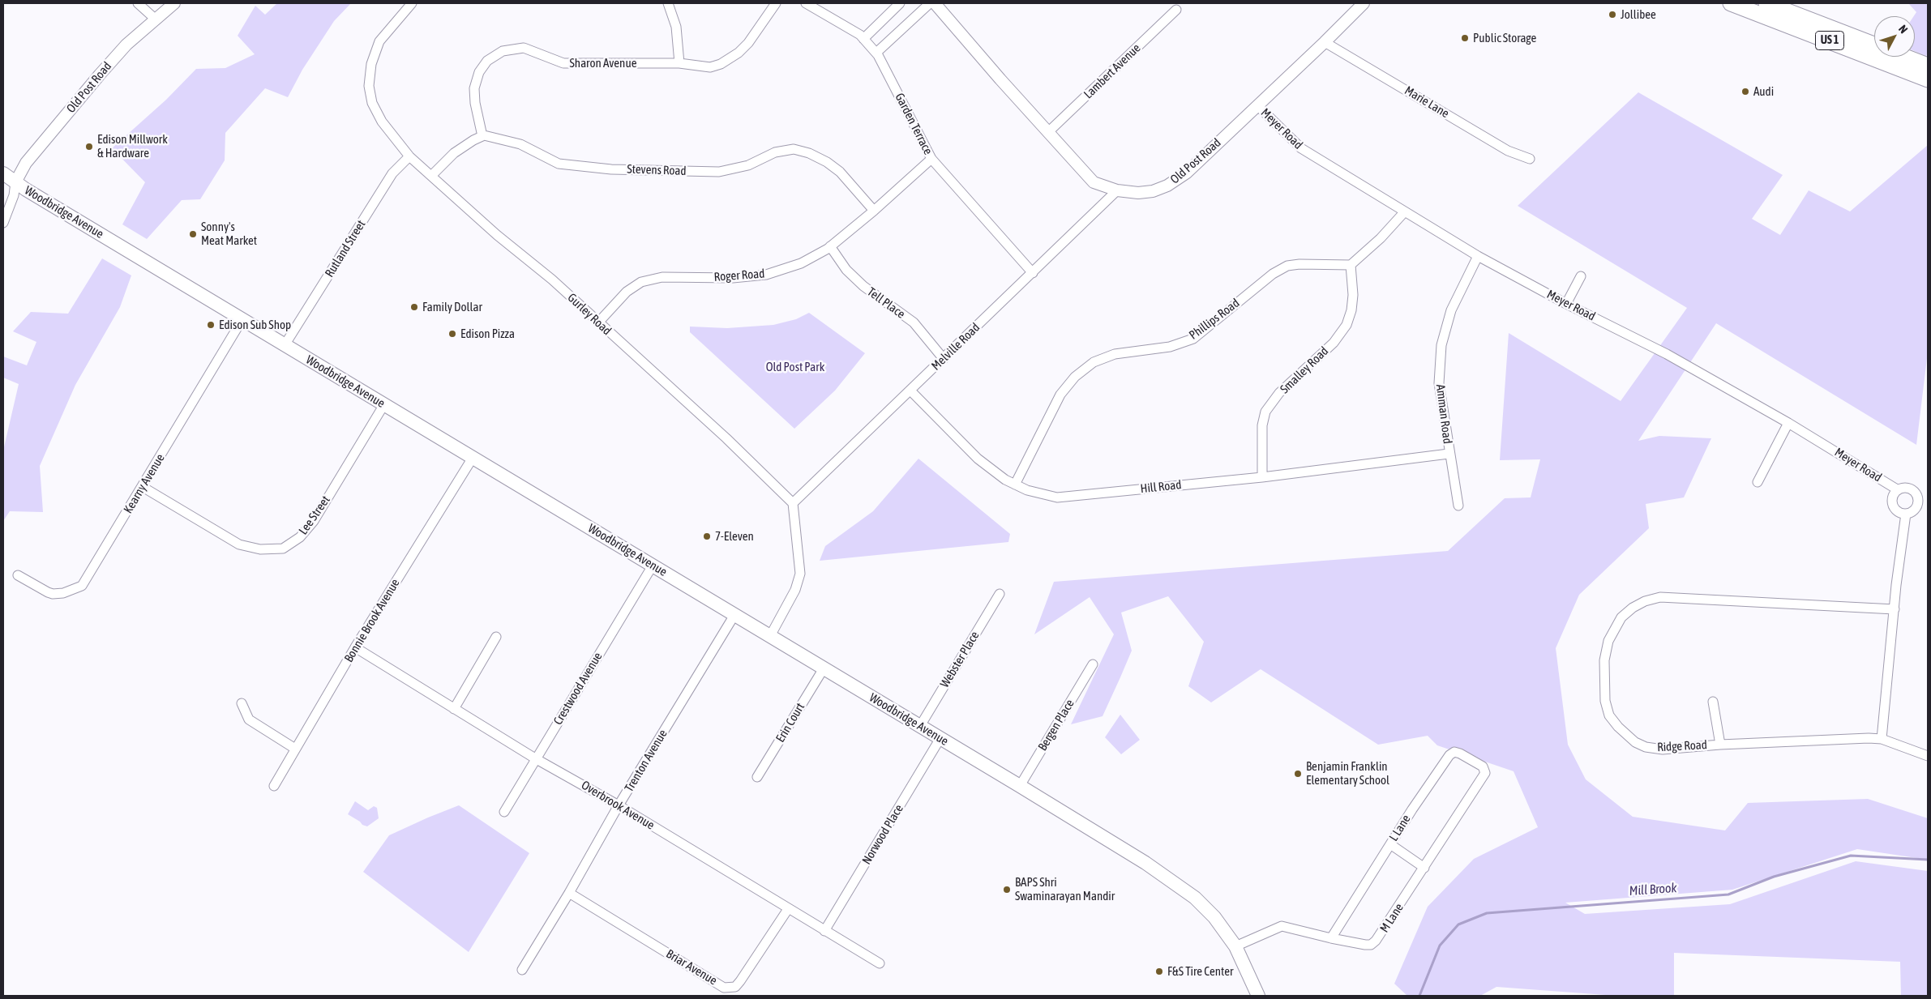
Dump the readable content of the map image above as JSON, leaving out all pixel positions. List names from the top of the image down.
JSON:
{
  "streets": {
    "highway": ["US 1"],
    "main road": ["Woodbridge Avenue"],
    "street": [
      "Sharon Avenue",
      "Lambert Avenue",
      "Old Post Road",
      "Marie Lane",
      "Garden Terrace",
      "Meyer Road",
      "Stevens Road",
      "Rutland Street",
      "Roger Road",
      "Tell Place",
      "Gurley Road",
      "Phillips Road",
      "Melville Road",
      "Smalley Road",
      "Amman Road",
      "Kearny Avenue",
      "Hill Road",
      "Lee Street",
      "Bonnie Brook Avenue",
      "Webster Place",
      "Crestwood Avenue",
      "Erin Court",
      "Bergen Place",
      "Ridge Road",
      "Trenton Avenue",
      "Overbrook Avenue",
      "L Lane",
      "Norwood Place",
      "M Lane",
      "Briar Avenue"
    ]
  },
  "crossings": [
    ["Sharon Avenue", "Stevens Road"],
    ["Lambert Avenue", "Old Post Road"],
    ["Old Post Road", "Marie Lane"],
    ["Old Post Road", "Meyer Road"],
    ["Old Post Road", "Woodbridge Avenue"],
    ["Old Post Road", "Melville Road"],
    ["Garden Terrace", "Roger Road"],
    ["Garden Terrace", "Melville Road"],
    ["Meyer Road", "Amman Road"],
    ["Stevens Road", "Roger Road"],
    ["Woodbridge Avenue", "Rutland Street"],
    ["Woodbridge Avenue", "Kearny Avenue"],
    ["Woodbridge Avenue", "Lee Street"],
    ["Woodbridge Avenue", "Bonnie Brook Avenue"],
    ["Woodbridge Avenue", "Webster Place"],
    ["Woodbridge Avenue", "Crestwood Avenue"],
    ["Woodbridge Avenue", "Erin Court"],
    ["Woodbridge Avenue", "Bergen Place"],
    ["Woodbridge Avenue", "Trenton Avenue"],
    ["Woodbridge Avenue", "Norwood Place"],
    ["Woodbridge Avenue", "M Lane"],
    ["Rutland Street", "Gurley Road"],
    ["Roger Road", "Tell Place"],
    ["Roger Road", "Gurley Road"],
    ["Tell Place", "Melville Road"],
    ["Gurley Road", "Melville Road"],
    ["Phillips Road", "Smalley Road"],
    ["Phillips Road", "Hill Road"],
    ["Melville Road", "Hill Road"],
    ["Smalley Road", "Hill Road"],
    ["Amman Road", "Hill Road"],
    ["Kearny Avenue", "Lee Street"],
    ["Bonnie Brook Avenue", "Overbrook Avenue"],
    ["Crestwood Avenue", "Overbrook Avenue"],
    ["Trenton Avenue", "Overbrook Avenue"],
    ["Trenton Avenue", "Briar Avenue"],
    ["Overbrook Avenue", "Norwood Place"],
    ["Overbrook Avenue", "Briar Avenue"],
    ["L Lane", "M Lane"]
  ],
  "water": ["Mill Brook"],
  "parks": ["Old Post Park"],
  "places": [
    "Jollibee",
    "Public Storage",
    "Audi",
    "Edison Millwork & Hardware",
    "Sonny's Meat Market",
    "Family Dollar",
    "Edison Sub Shop",
    "Edison Pizza",
    "7-Eleven",
    "Benjamin Franklin Elementary School",
    "BAPS Shri Swaminarayan Mandir",
    "F&S Tire Center"
  ],
  "north": "top right"
}
